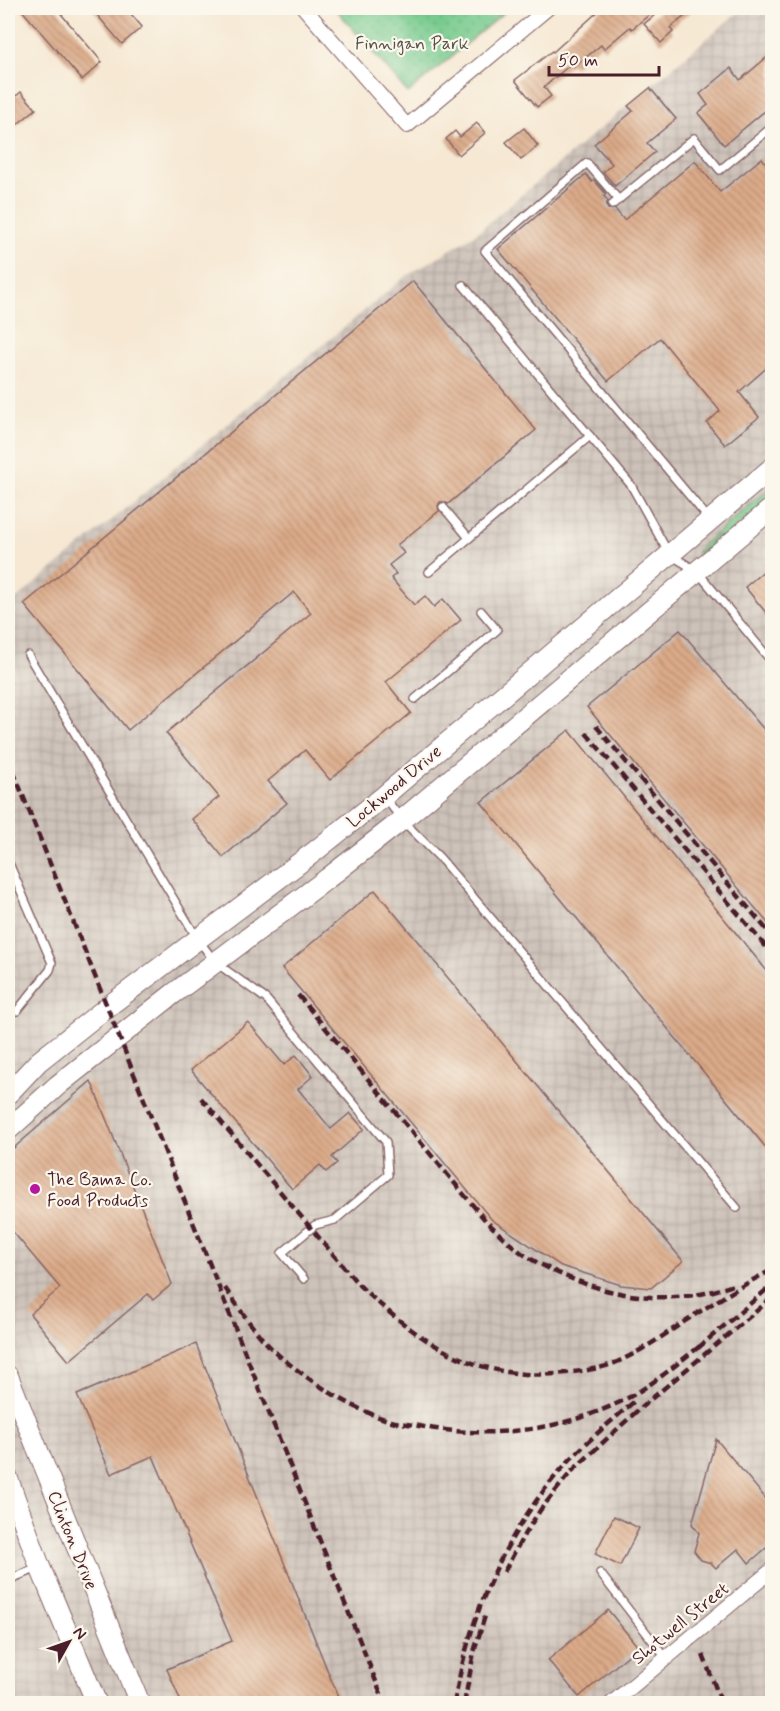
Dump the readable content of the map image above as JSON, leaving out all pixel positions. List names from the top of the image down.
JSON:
{
  "streets": {
    "main road": ["Lockwood Drive", "Clinton Drive"],
    "street": ["Shotwell Street"]
  },
  "parks": ["Finnigan Park"],
  "places": ["The Bama Co. Food Products"],
  "scale_bar": "50 m",
  "north": "top right"
}
